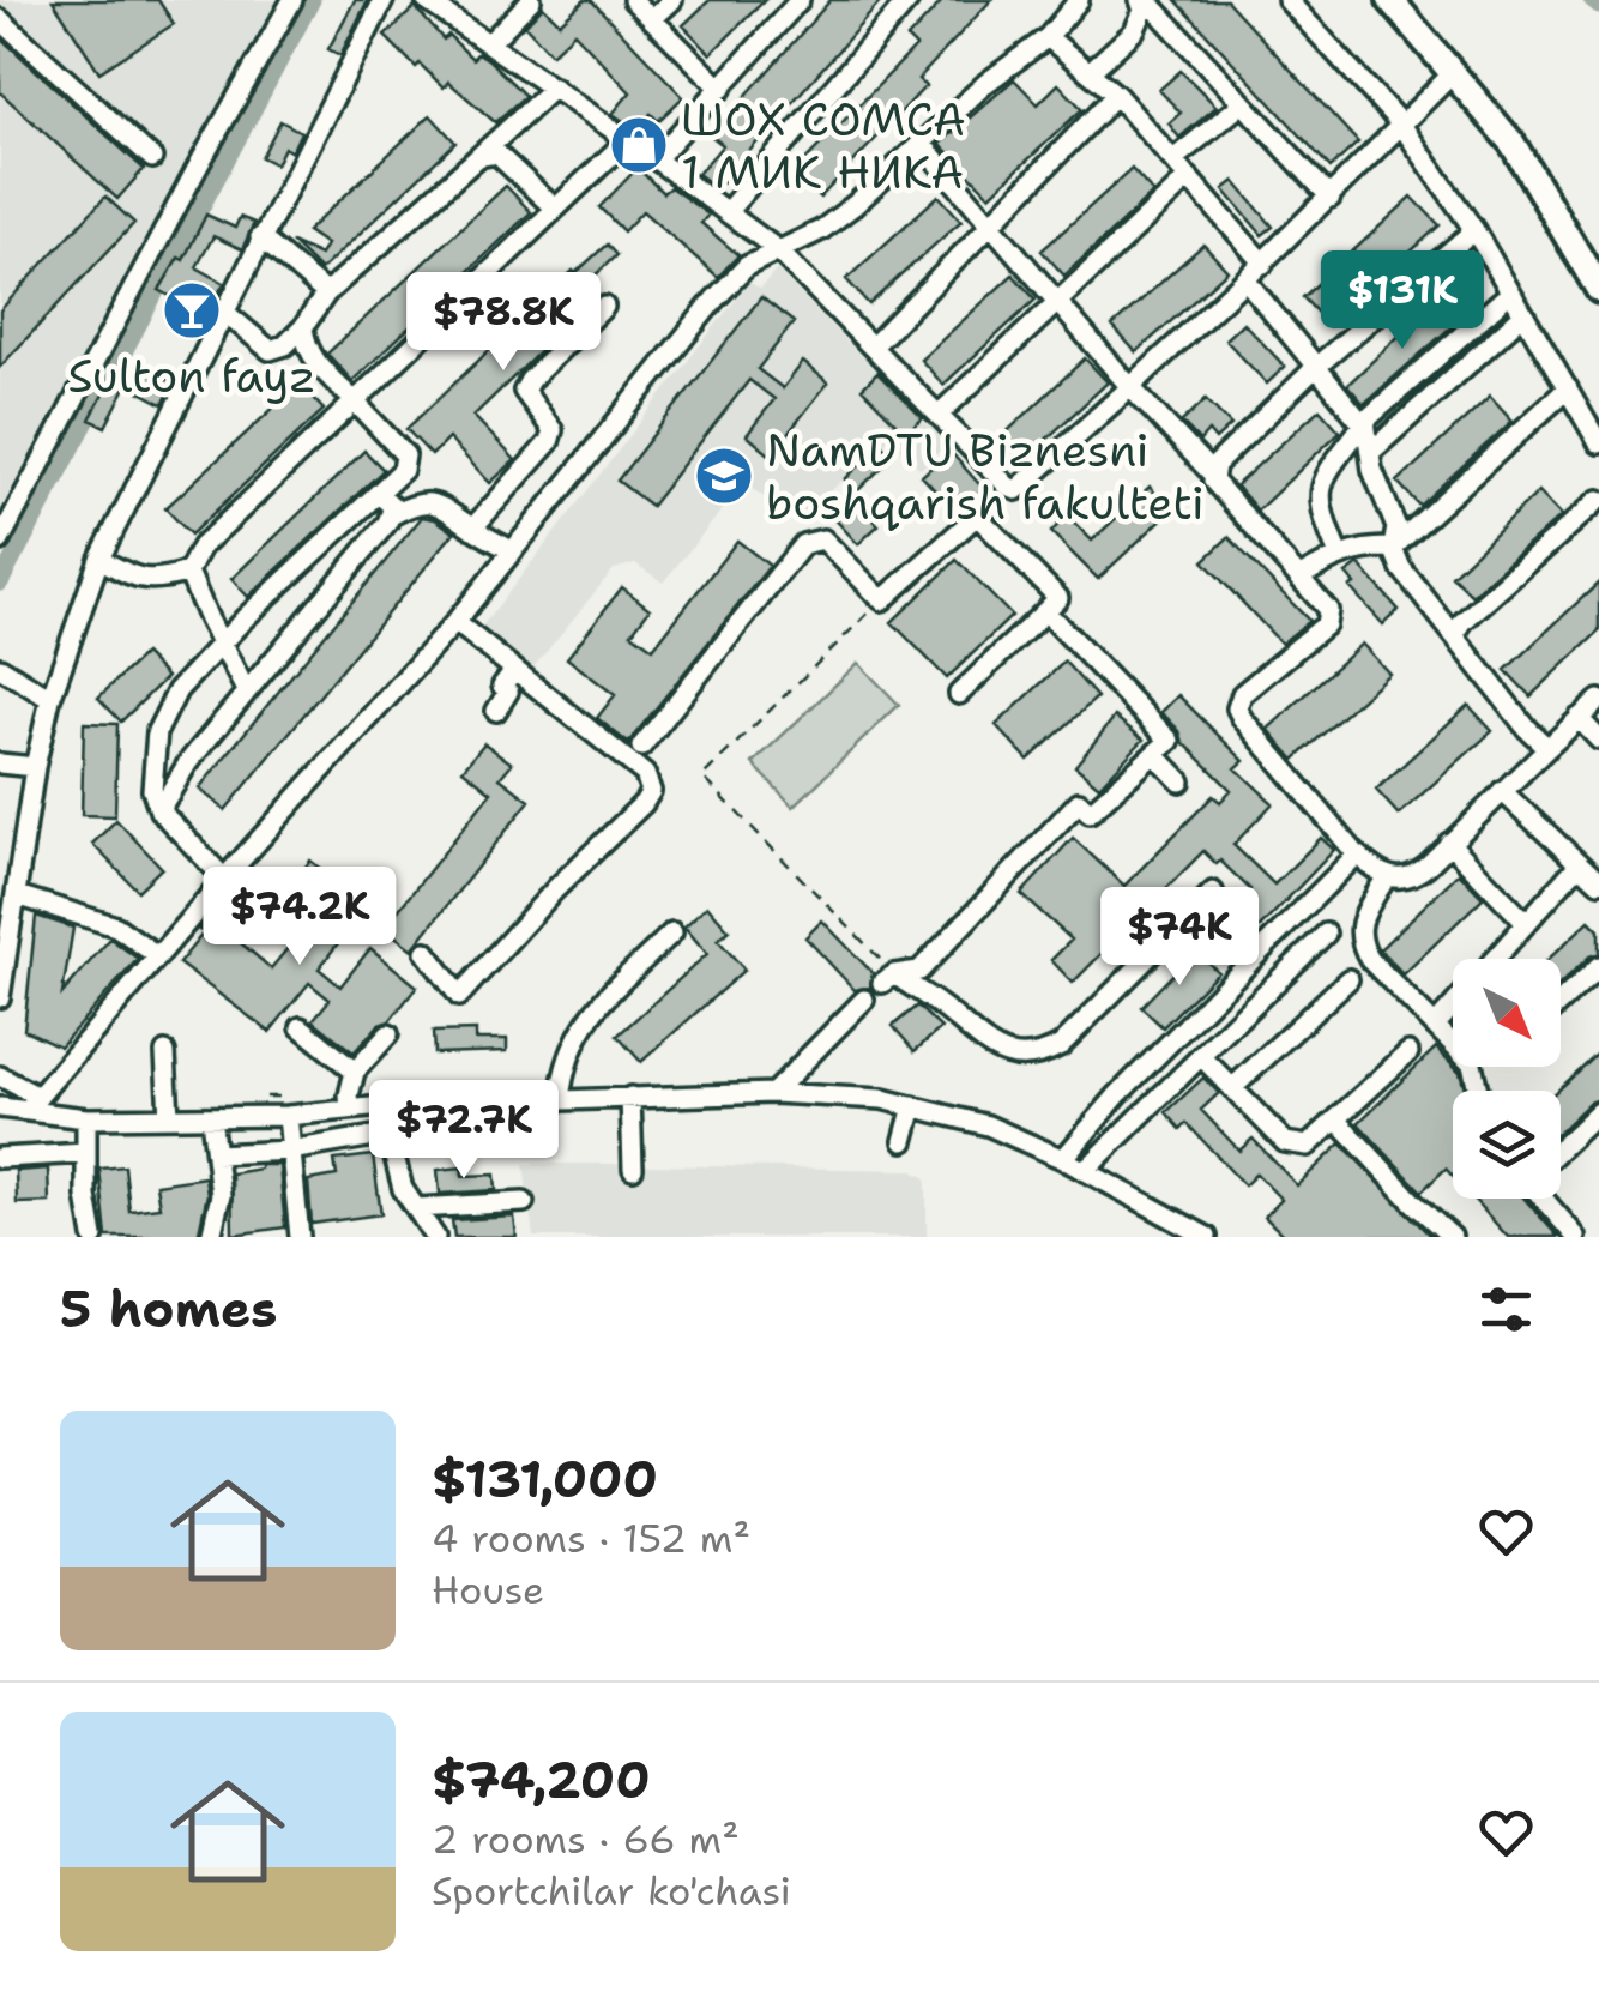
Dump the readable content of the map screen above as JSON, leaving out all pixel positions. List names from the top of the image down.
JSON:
{
  "places": {
    "shop": ["ШОХ СОМСА 1 МИК НИКА"],
    "bar": ["Sulton fayz"],
    "school or university": ["NamDTU Biznesni boshqarish fakulteti"]
  },
  "north": "bottom right",
  "page": {
    "price": [
      "$131K",
      "$78.8K",
      "$74.2K",
      "$74K",
      "$72.7K"
    ],
    "heading": "5 homes",
    "list": [
      {
        "name": "$131,000",
        "note": "4 rooms · 152 m² · House"
      },
      {
        "name": "$74,200",
        "note": "2 rooms · 66 m² · Sportchilar ko'chasi"
      }
    ]
  }
}
